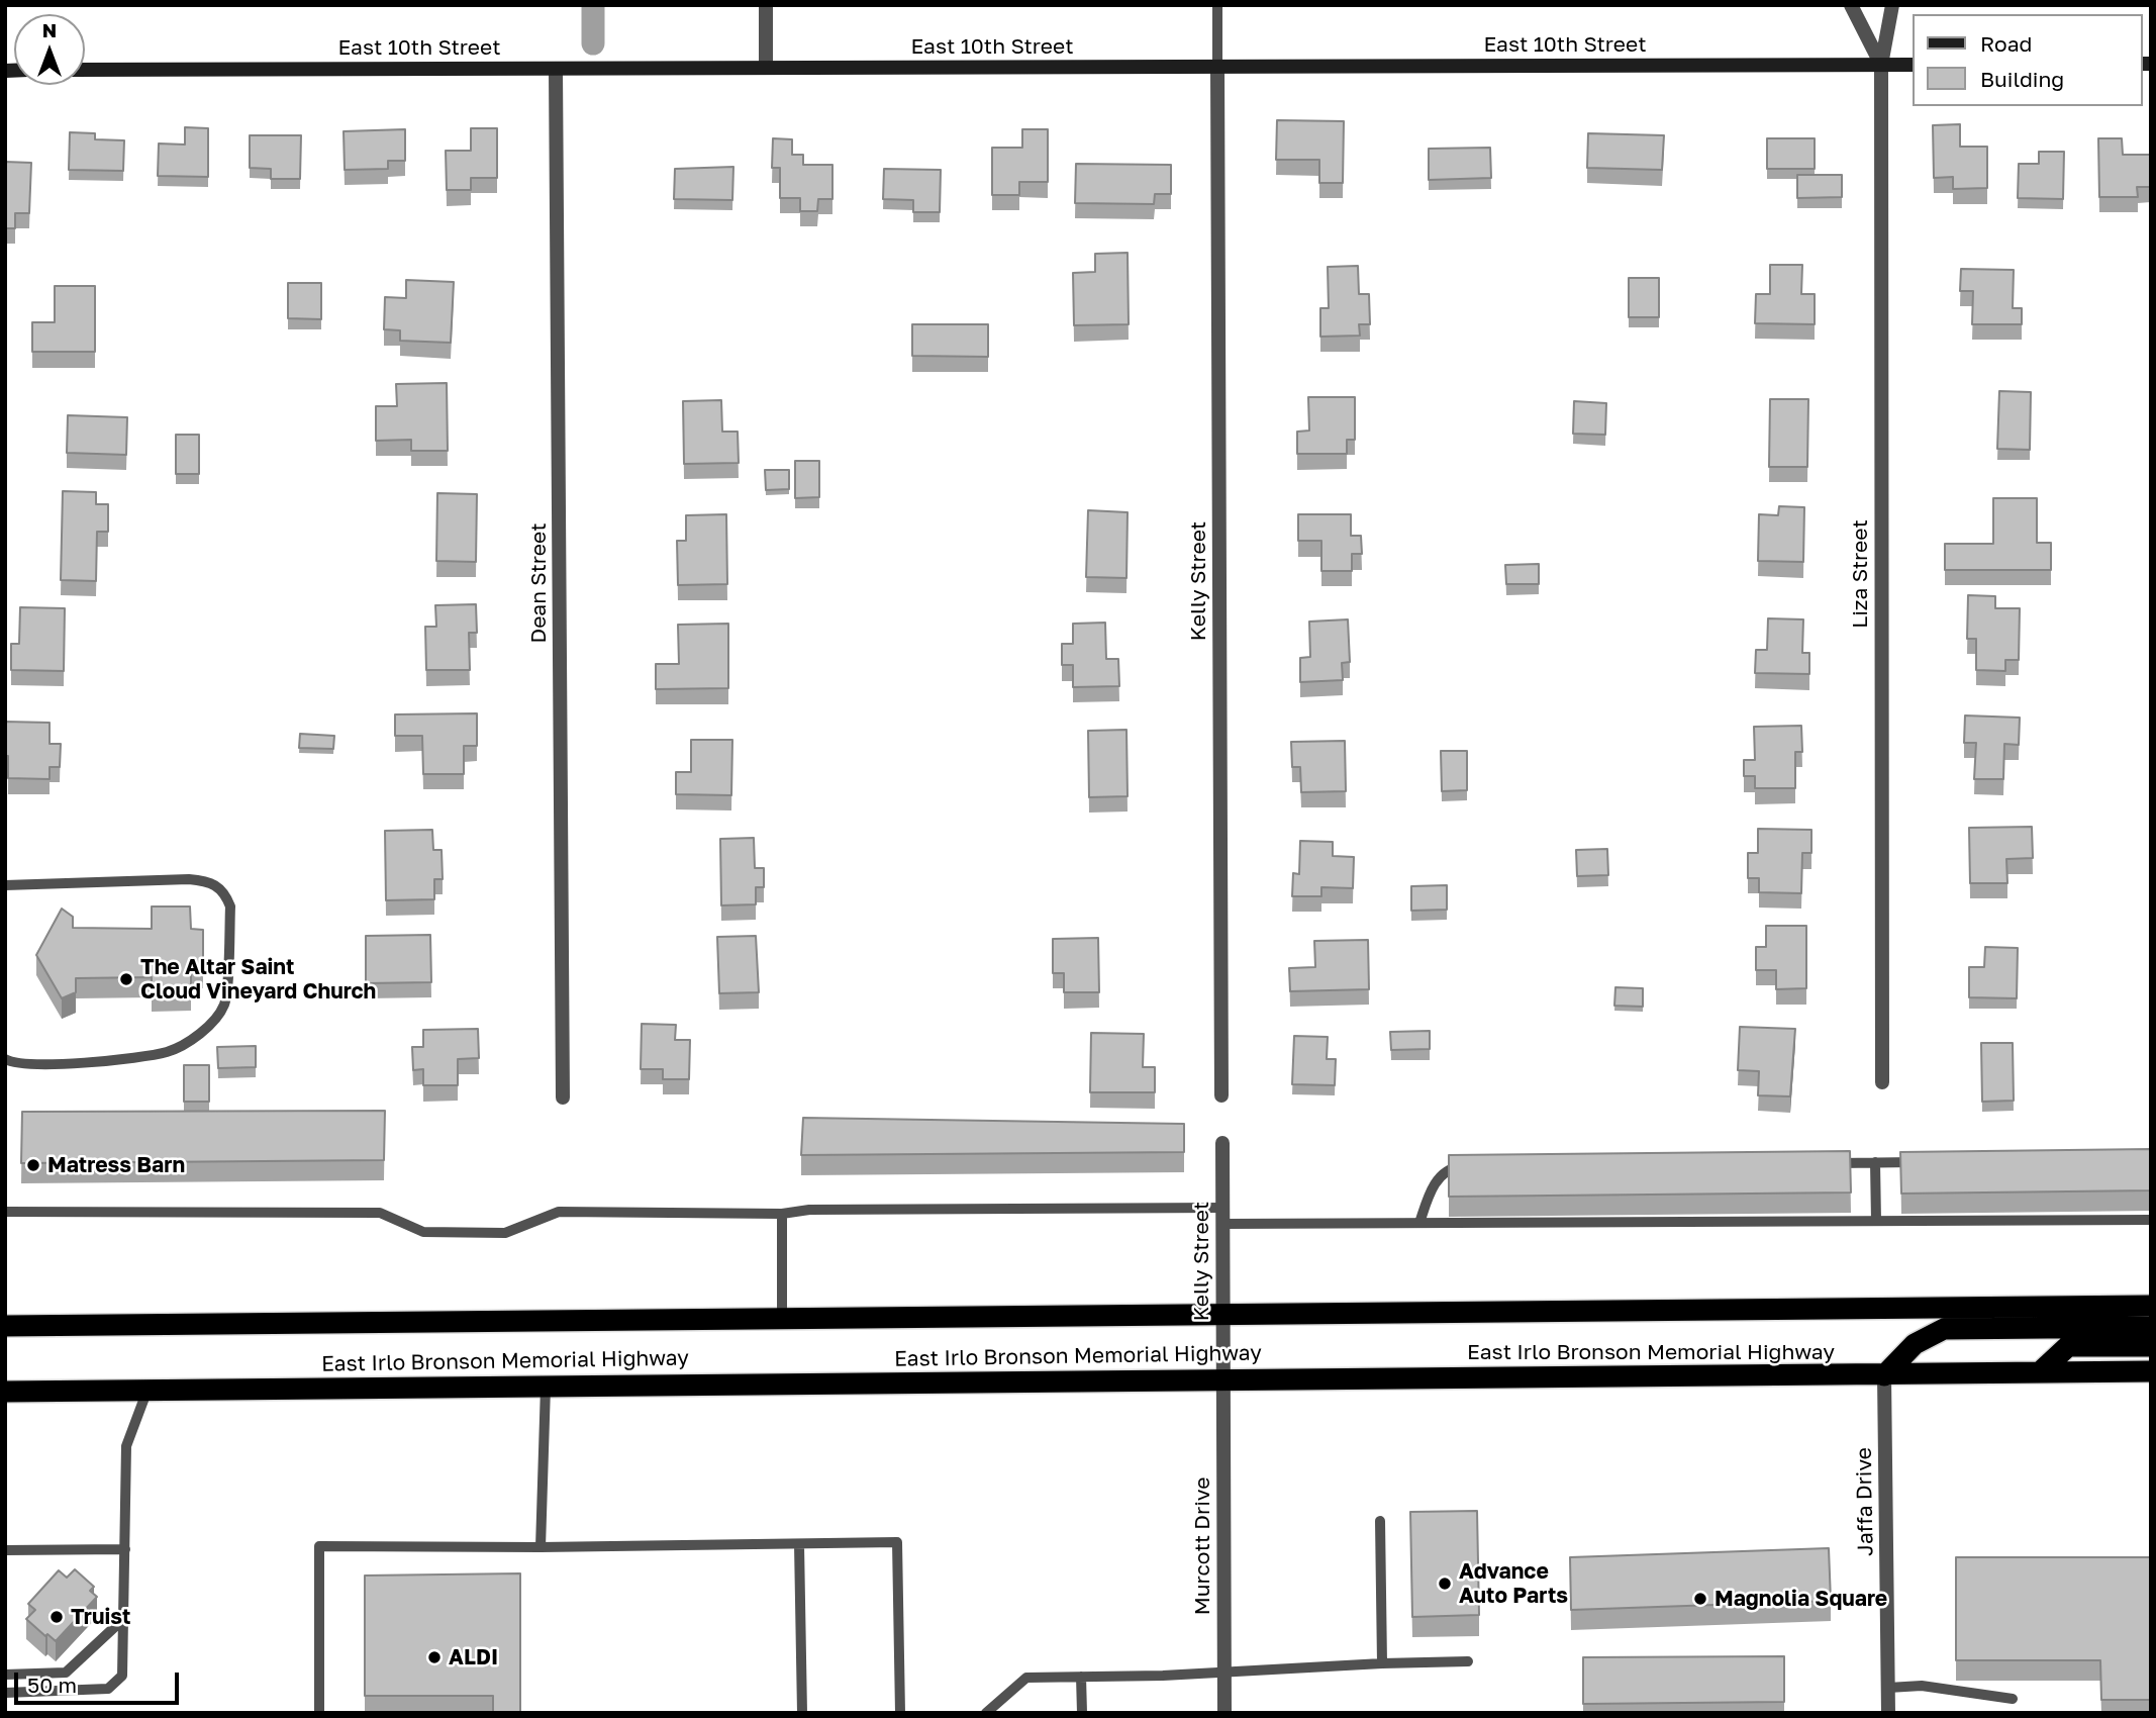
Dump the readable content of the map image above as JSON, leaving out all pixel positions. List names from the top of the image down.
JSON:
{
  "streets": {
    "highway": ["East Irlo Bronson Memorial Highway"],
    "street": [
      "East 10th Street",
      "Liza Street",
      "Kelly Street",
      "Dean Street",
      "Jaffa Drive",
      "Murcott Drive"
    ]
  },
  "crossings": [
    ["East 10th Street", "Liza Street"],
    ["East 10th Street", "Kelly Street"],
    ["East 10th Street", "Dean Street"],
    ["Kelly Street", "East Irlo Bronson Memorial Highway"],
    ["Kelly Street", "Murcott Drive"],
    ["East Irlo Bronson Memorial Highway", "Jaffa Drive"],
    ["East Irlo Bronson Memorial Highway", "Murcott Drive"]
  ],
  "places": [
    "The Altar Saint Cloud Vineyard Church",
    "Matress Barn",
    "Advance Auto Parts",
    "Magnolia Square",
    "Truist",
    "ALDI"
  ],
  "legend": ["Road", "Building"],
  "scale_bar": "50 m",
  "north": "top"
}
